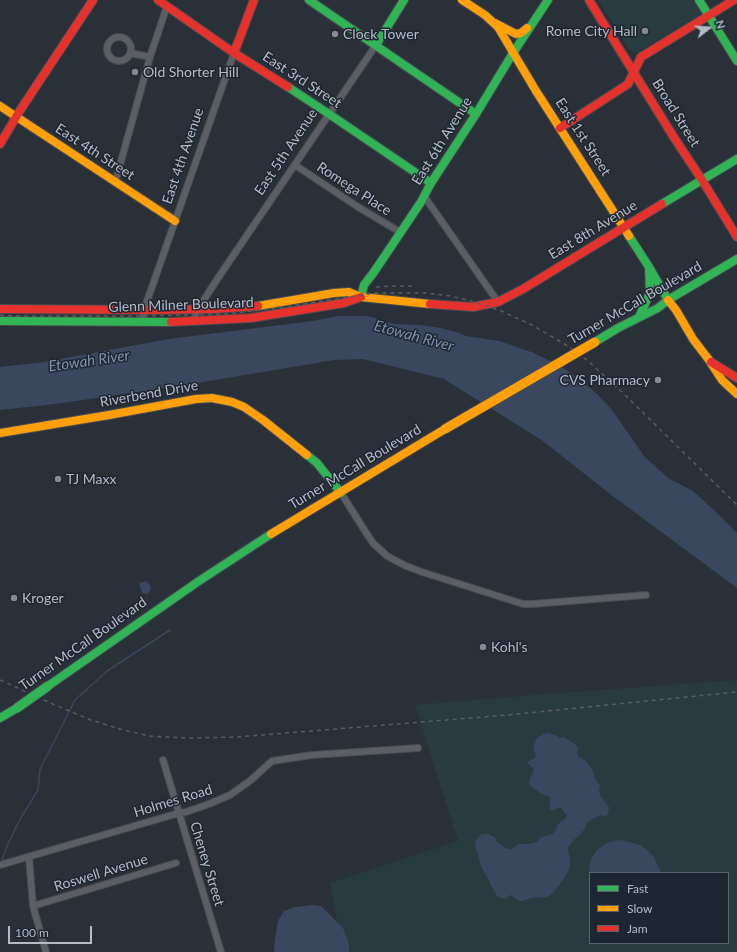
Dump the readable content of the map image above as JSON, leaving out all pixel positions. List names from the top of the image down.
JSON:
{
  "streets": {
    "street": [
      "East 3rd Street",
      "Broad Street",
      "East 1st Street",
      "East 6th Avenue",
      "East 4th Street",
      "East 5th Avenue",
      "East 4th Avenue",
      "Romega Place",
      "East 8th Avenue",
      "Turner McCall Boulevard",
      "Glenn Milner Boulevard",
      "Riverbend Drive",
      "Holmes Road",
      "Cheney Street",
      "Roswell Avenue"
    ]
  },
  "crossings": [
    ["East 3rd Street", "East 6th Avenue"],
    ["East 3rd Street", "East 5th Avenue"],
    ["East 3rd Street", "East 4th Avenue"],
    ["Broad Street", "East 8th Avenue"],
    ["East 1st Street", "East 6th Avenue"],
    ["East 1st Street", "East 8th Avenue"],
    ["East 1st Street", "Turner McCall Boulevard"],
    ["East 6th Avenue", "Romega Place"],
    ["East 6th Avenue", "Glenn Milner Boulevard"],
    ["East 4th Street", "East 4th Avenue"],
    ["East 5th Avenue", "Romega Place"],
    ["East 5th Avenue", "Glenn Milner Boulevard"],
    ["East 4th Avenue", "Glenn Milner Boulevard"],
    ["East 8th Avenue", "Glenn Milner Boulevard"],
    ["Turner McCall Boulevard", "Riverbend Drive"],
    ["Holmes Road", "Cheney Street"]
  ],
  "water": ["Etowah River"],
  "places": [
    "Rome City Hall",
    "Clock Tower",
    "Old Shorter Hill",
    "CVS Pharmacy",
    "TJ Maxx",
    "Kroger",
    "Kohl's"
  ],
  "legend": ["Fast", "Slow", "Jam"],
  "scale_bar": "100 m",
  "north": "right"
}
